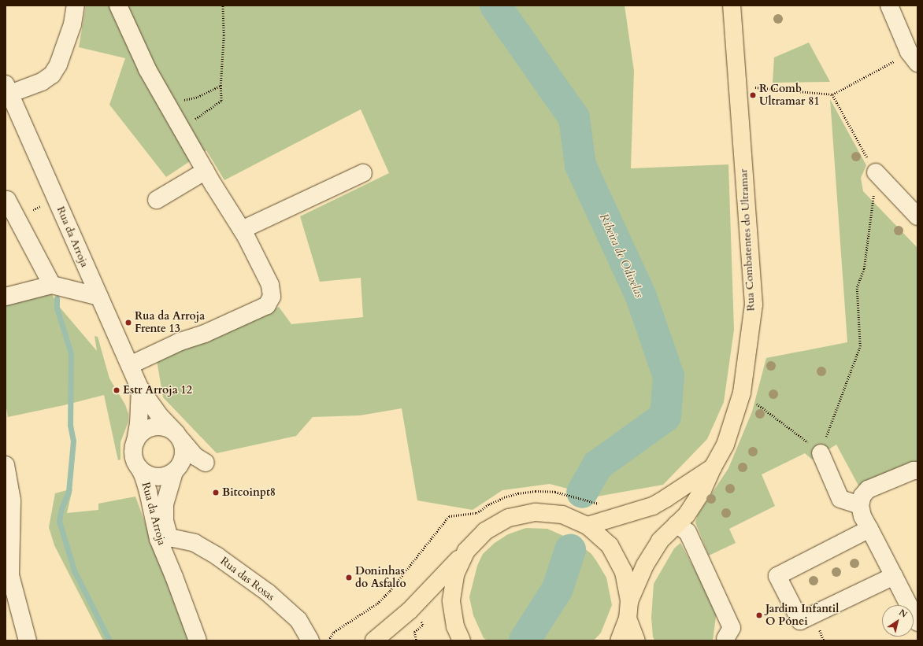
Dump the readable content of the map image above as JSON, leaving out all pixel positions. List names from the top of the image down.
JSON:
{
  "streets": {
    "main road": ["Rua Combatentes do Ultramar"],
    "street": ["Rua da Arroja", "Rua das Rosas"]
  },
  "crossings": [
    ["Rua da Arroja", "Rua das Rosas"]
  ],
  "water": ["Ribeira de Odivelas"],
  "places": [
    "R Comb Ultramar 81",
    "Rua da Arroja Frente 13",
    "Estr Arroja 12",
    "Bitcoinpt8",
    "Doninhas do Asfalto",
    "Jardim Infantil O Pónei"
  ],
  "north": "top right"
}
